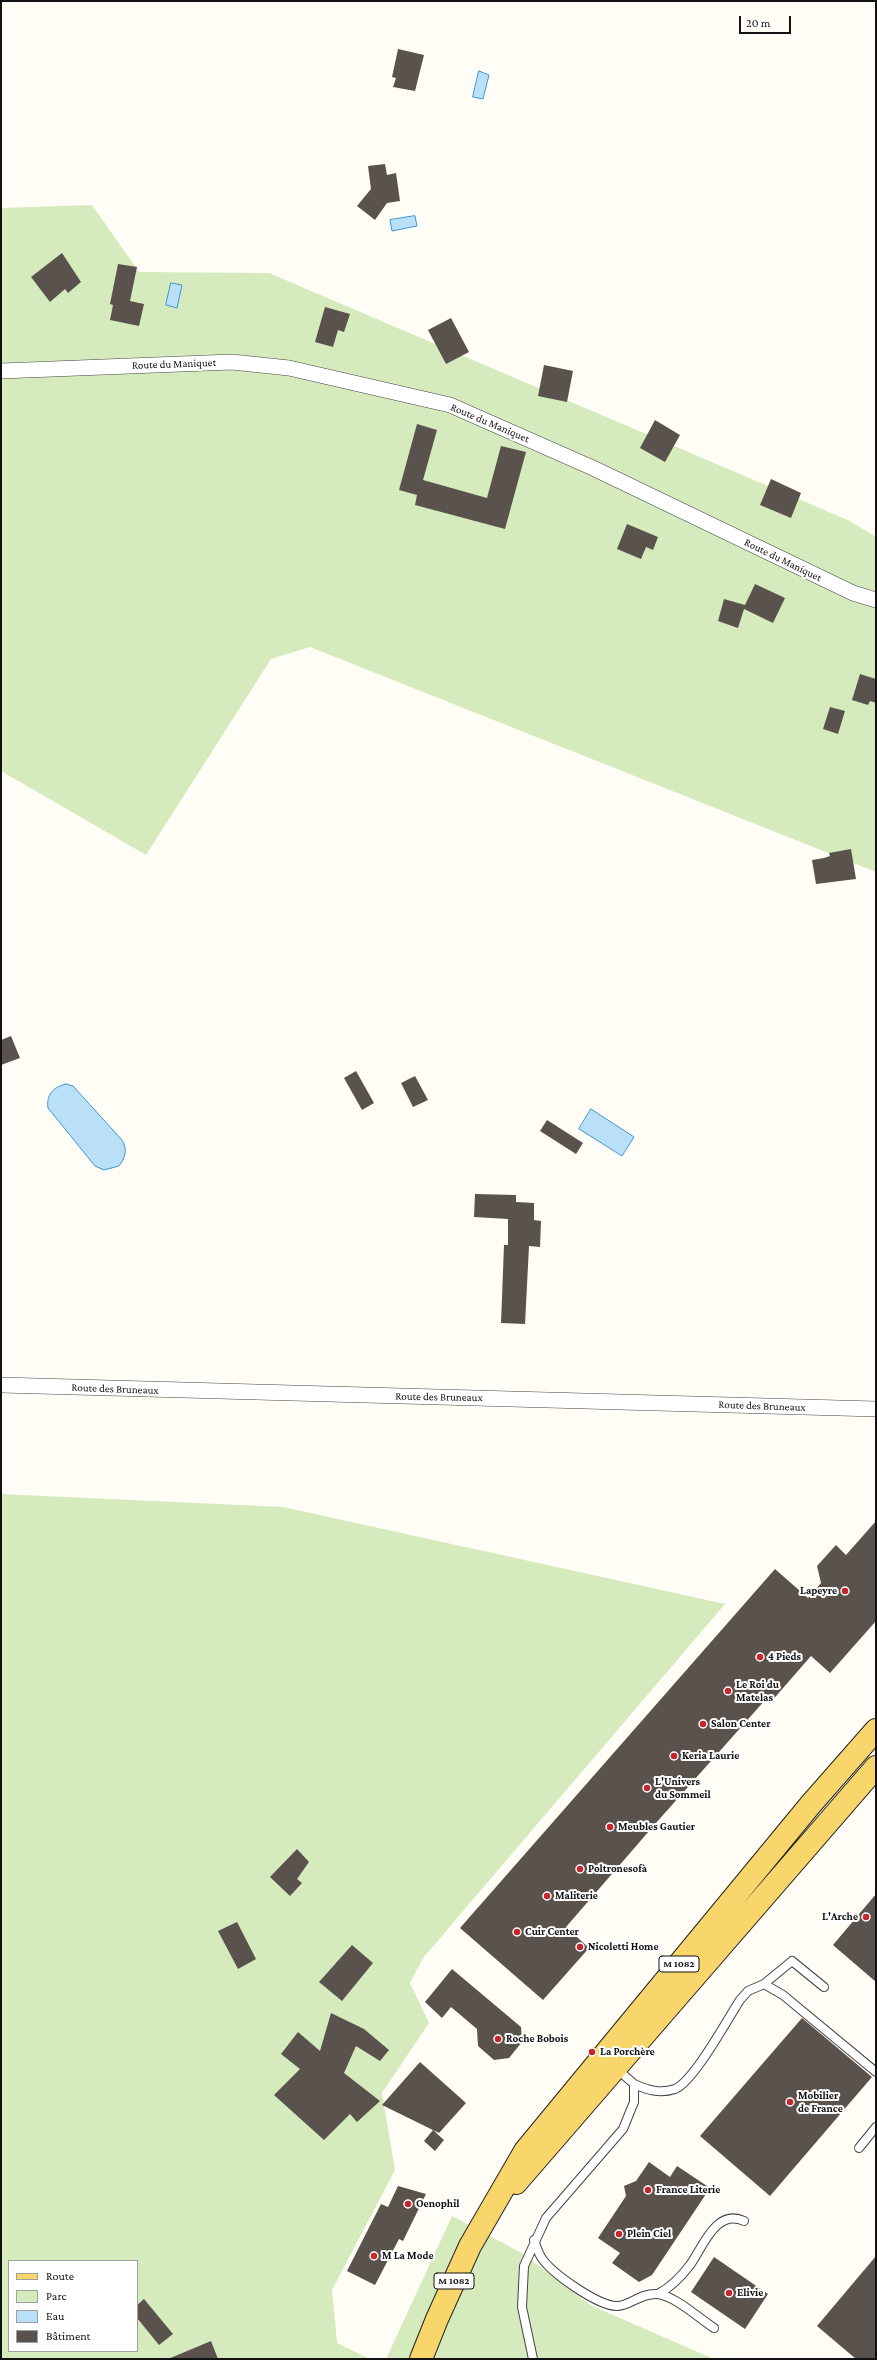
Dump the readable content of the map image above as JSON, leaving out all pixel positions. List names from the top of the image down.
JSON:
{
  "streets": {
    "main road": ["M 1082"],
    "street": ["Route du Maniquet", "Route des Bruneaux"]
  },
  "places": [
    "Lapeyre",
    "4 Pieds",
    "Le Roi du Matelas",
    "Salon Center",
    "Keria Laurie",
    "L'Univers du Sommeil",
    "Meubles Gautier",
    "Poltronesofà",
    "Maliterie",
    "L'Arche",
    "Cuir Center",
    "Nicoletti Home",
    "Roche Bobois",
    "La Porchère",
    "Mobilier de France",
    "France Literie",
    "Oenophil",
    "Plein Ciel",
    "M La Mode",
    "Elivie"
  ],
  "legend": [
    "Route",
    "Parc",
    "Eau",
    "Bâtiment"
  ],
  "scale_bar": "20 m"
}
